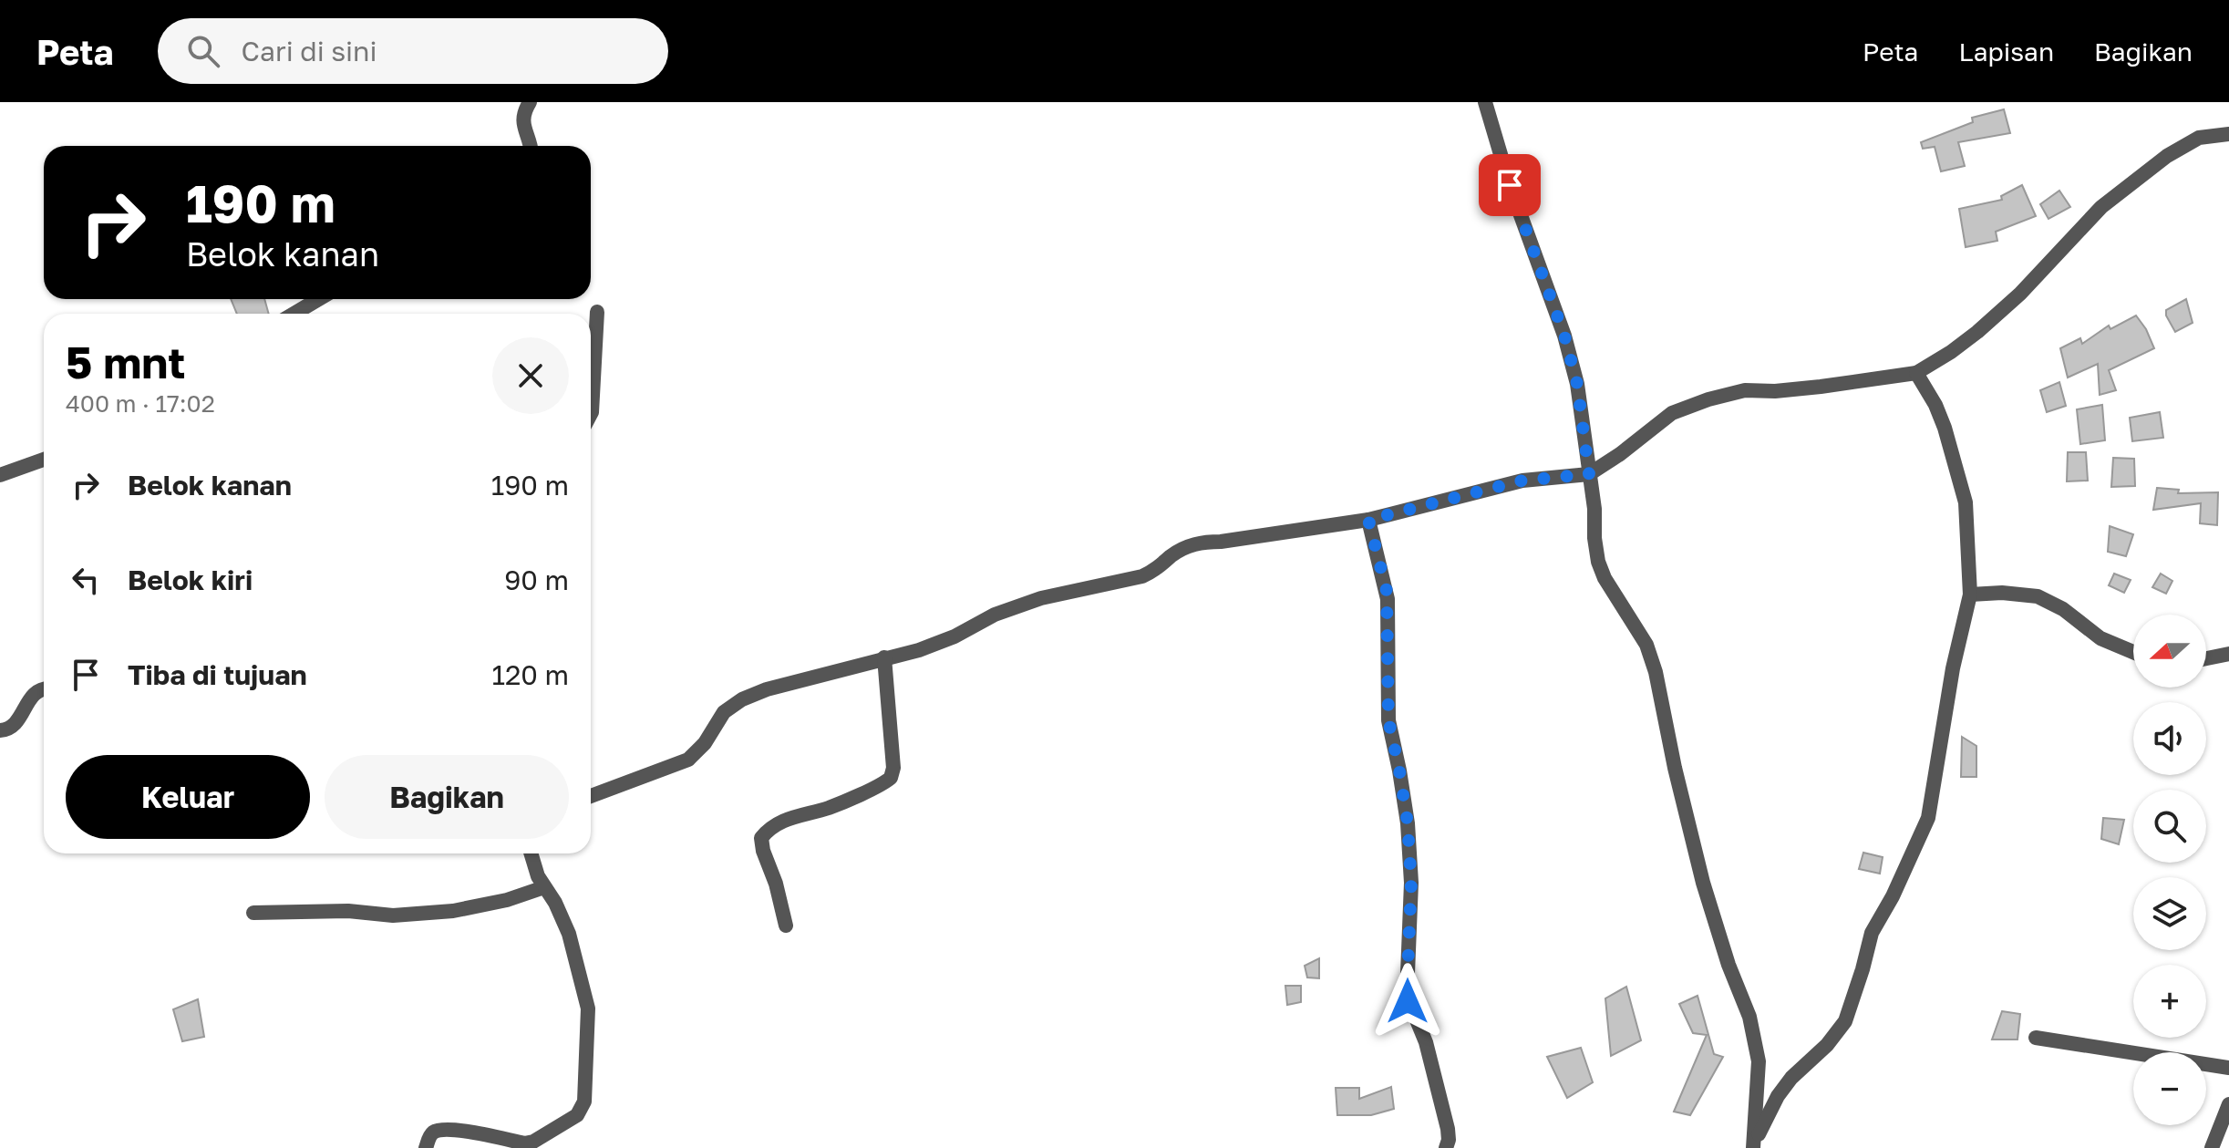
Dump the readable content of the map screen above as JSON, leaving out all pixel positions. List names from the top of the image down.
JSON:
{
  "north": "left",
  "page": {
    "header": "Peta",
    "search": "Cari di sini",
    "nav": ["Peta", "Lapisan", "Bagikan"],
    "turn": ["190 m", "Belok kanan"],
    "heading": ["5 mnt", "400 m · 17:02"],
    "list": [
      {
        "name": "Belok kanan",
        "value": "190 m"
      },
      {
        "name": "Belok kiri",
        "value": "90 m"
      },
      {
        "name": "Tiba di tujuan",
        "value": "120 m"
      }
    ],
    "map_buttons": ["+", "−"],
    "buttons": ["Keluar", "Bagikan"]
  }
}
